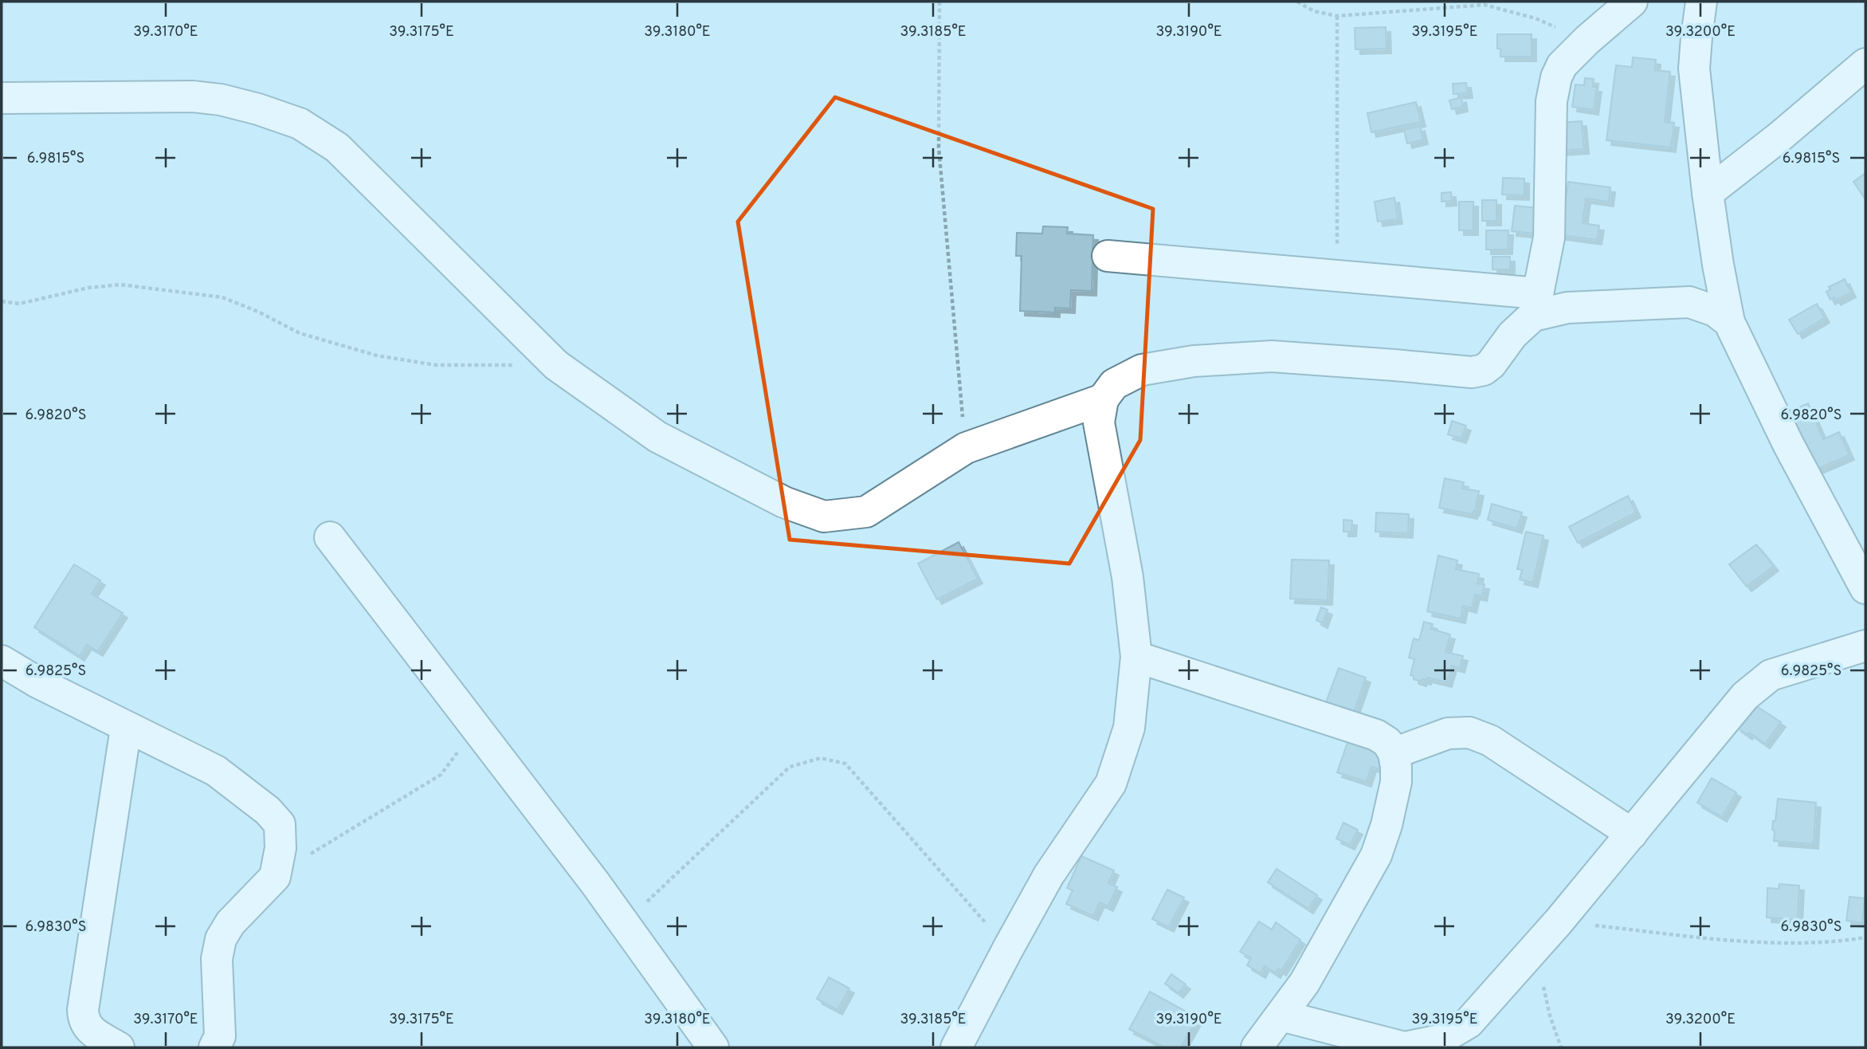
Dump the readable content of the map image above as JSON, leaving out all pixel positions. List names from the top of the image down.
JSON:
{
  "coordinates": [
    "39.3170°E",
    "39.3175°E",
    "39.3180°E",
    "39.3185°E",
    "39.3190°E",
    "39.3195°E",
    "39.3200°E",
    "6.9815°S",
    "6.9820°S",
    "6.9825°S",
    "6.9830°S"
  ]
}
